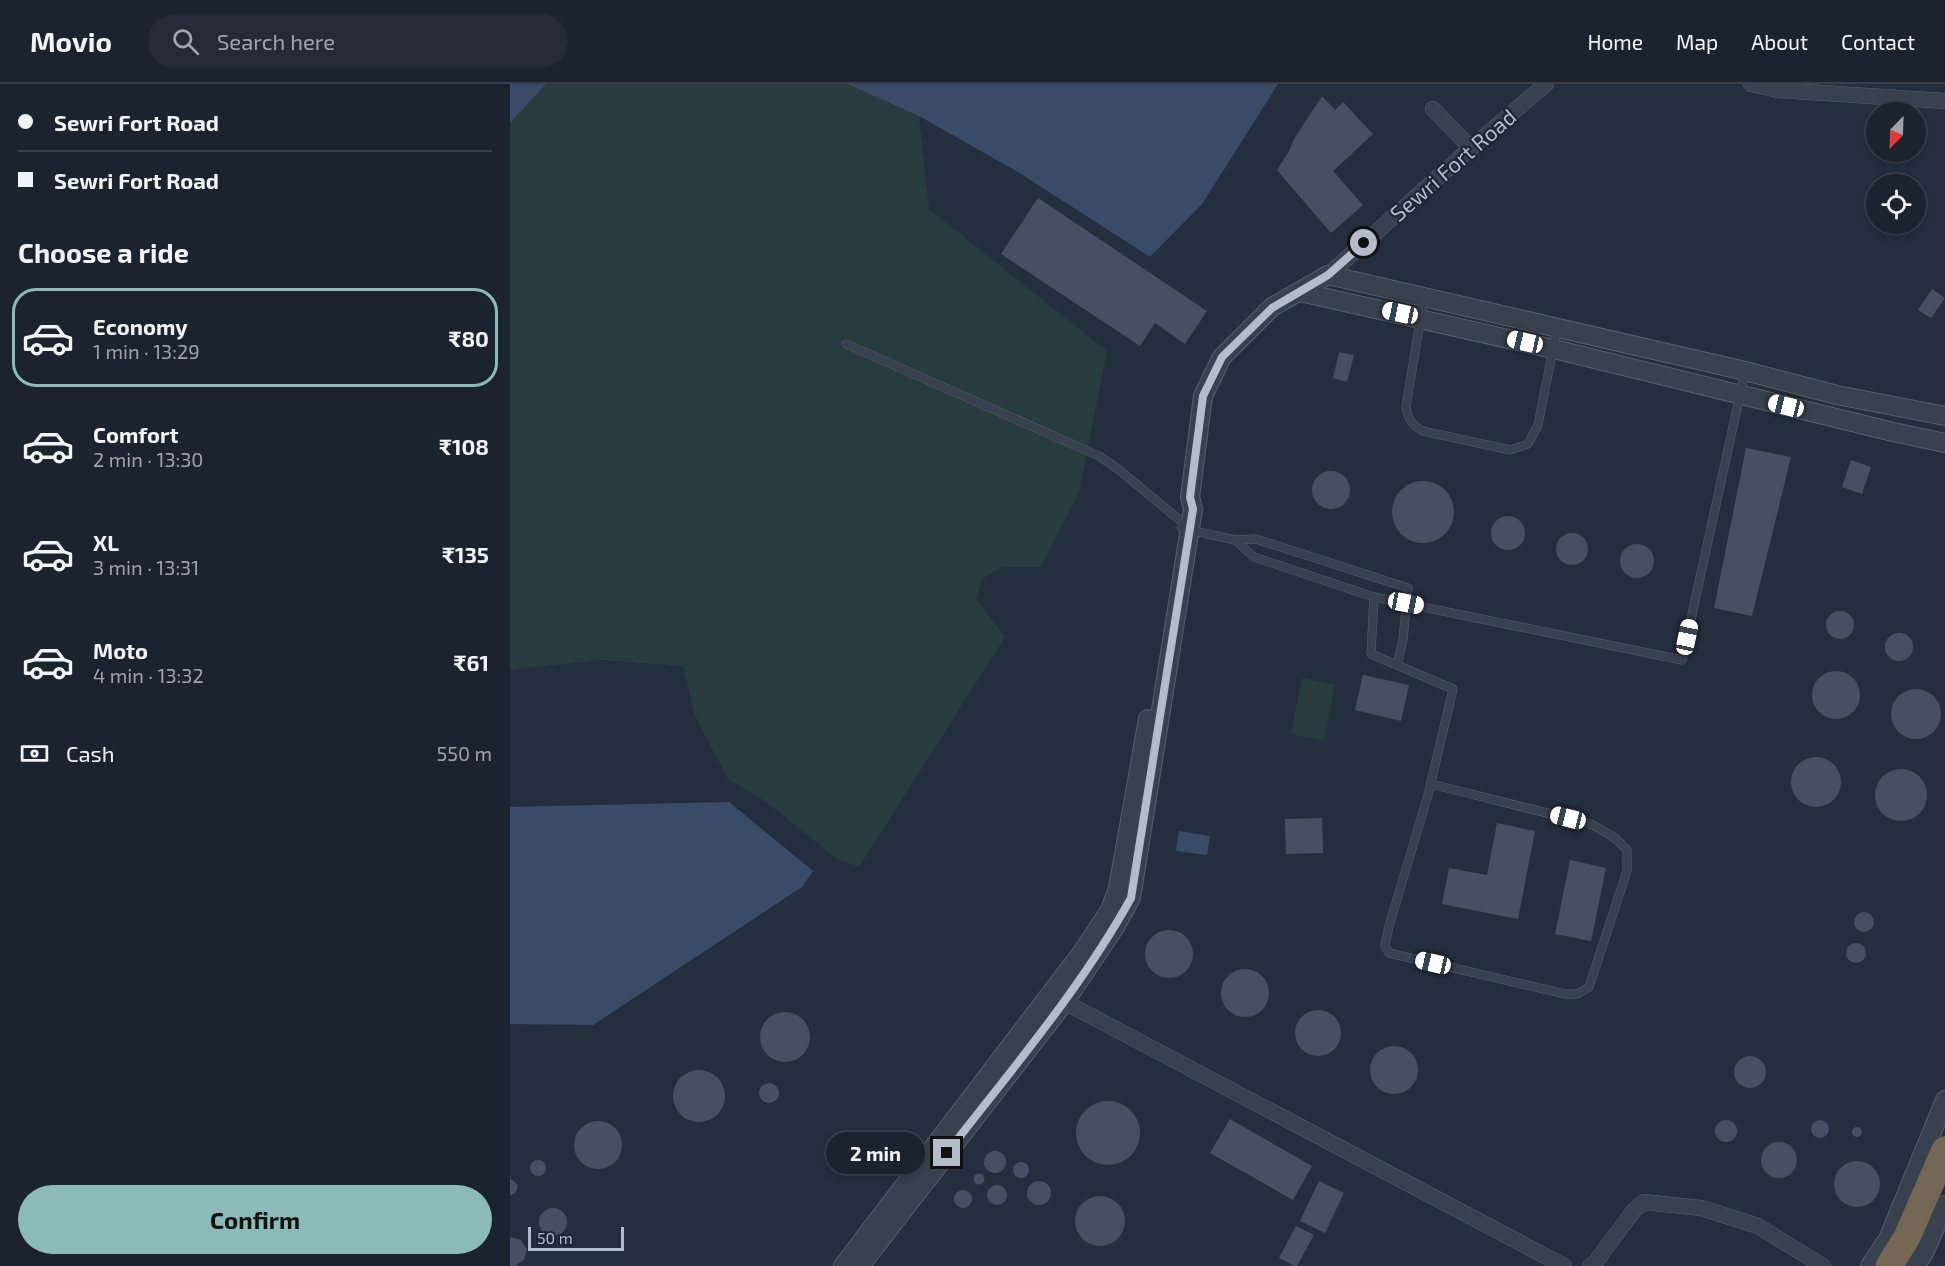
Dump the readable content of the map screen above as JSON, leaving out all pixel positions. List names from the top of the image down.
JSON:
{
  "streets": {
    "street": ["Sewri Fort Road"]
  },
  "scale_bar": "50 m",
  "north": "bottom left",
  "page": {
    "header": "Movio",
    "search": "Search here",
    "nav": [
      "Home",
      "Map",
      "About",
      "Contact"
    ],
    "banner": ["Sewri Fort Road", "Sewri Fort Road"],
    "heading": "Choose a ride",
    "list": [
      {
        "name": "Economy",
        "note": "1 min · 13:29",
        "value": "₹80"
      },
      {
        "name": "Comfort",
        "note": "2 min · 13:30",
        "value": "₹108"
      },
      {
        "name": "XL",
        "note": "3 min · 13:31",
        "value": "₹135"
      },
      {
        "name": "Moto",
        "note": "4 min · 13:32",
        "value": "₹61"
      }
    ],
    "pay": ["Cash", "550 m"],
    "bubble": "2 min",
    "buttons": "Confirm",
    "scale": "50 m"
  }
}
